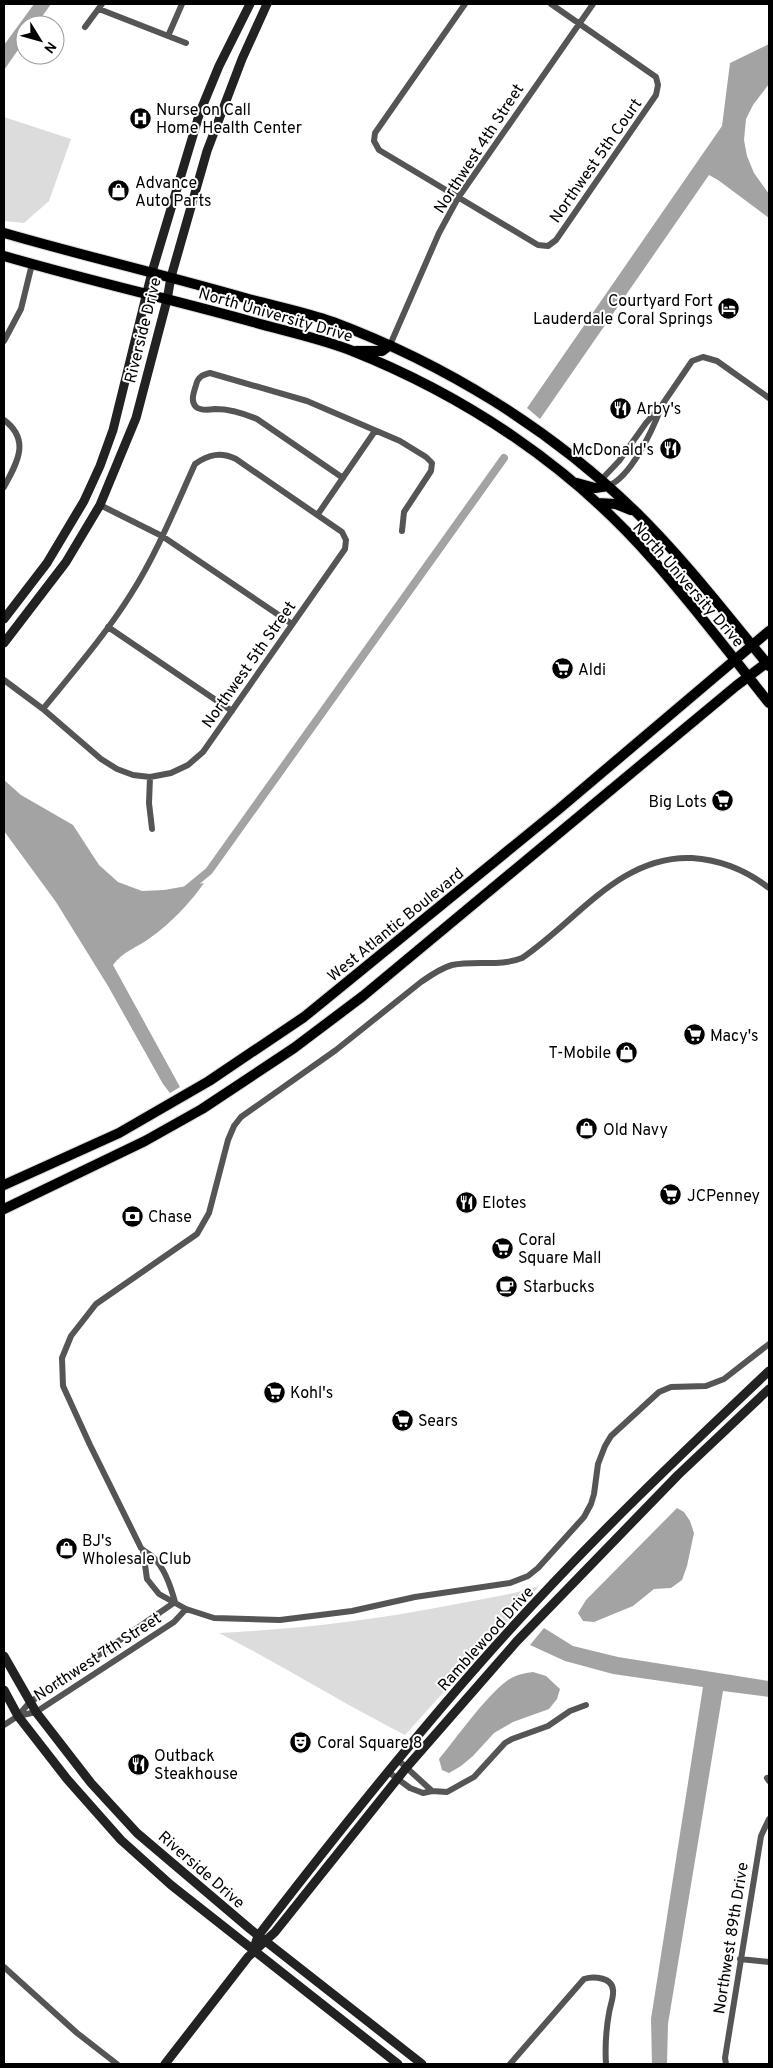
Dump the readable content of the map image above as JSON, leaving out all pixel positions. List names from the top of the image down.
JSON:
{
  "streets": {
    "main road": ["North University Drive", "West Atlantic Boulevard"],
    "street": [
      "Northwest 4th Street",
      "Northwest 5th Court",
      "Riverside Drive",
      "Northwest 5th Street",
      "Ramblewood Drive",
      "Northwest 7th Street",
      "Northwest 89th Drive"
    ]
  },
  "crossings": [
    ["Northwest 4th Street", "Northwest 5th Court"],
    ["Northwest 4th Street", "North University Drive"],
    ["North University Drive", "Riverside Drive"],
    ["North University Drive", "West Atlantic Boulevard"],
    ["Riverside Drive", "Ramblewood Drive"],
    ["Riverside Drive", "Northwest 7th Street"]
  ],
  "places": {
    "hospital": ["Nurse on Call Home Health Center"],
    "shop": [
      "Advance Auto Parts",
      "T-Mobile",
      "Old Navy",
      "BJ's Wholesale Club"
    ],
    "hotel": ["Courtyard Fort Lauderdale Coral Springs"],
    "restaurant": [
      "Arby's",
      "McDonald's",
      "Elotes",
      "Outback Steakhouse"
    ],
    "supermarket": [
      "Aldi",
      "Big Lots",
      "Macy's",
      "JCPenney",
      "Coral Square Mall",
      "Kohl's",
      "Sears"
    ],
    "bank": ["Chase"],
    "cafe": ["Starbucks"],
    "theatre": ["Coral Square 8"]
  },
  "north": "bottom right"
}
